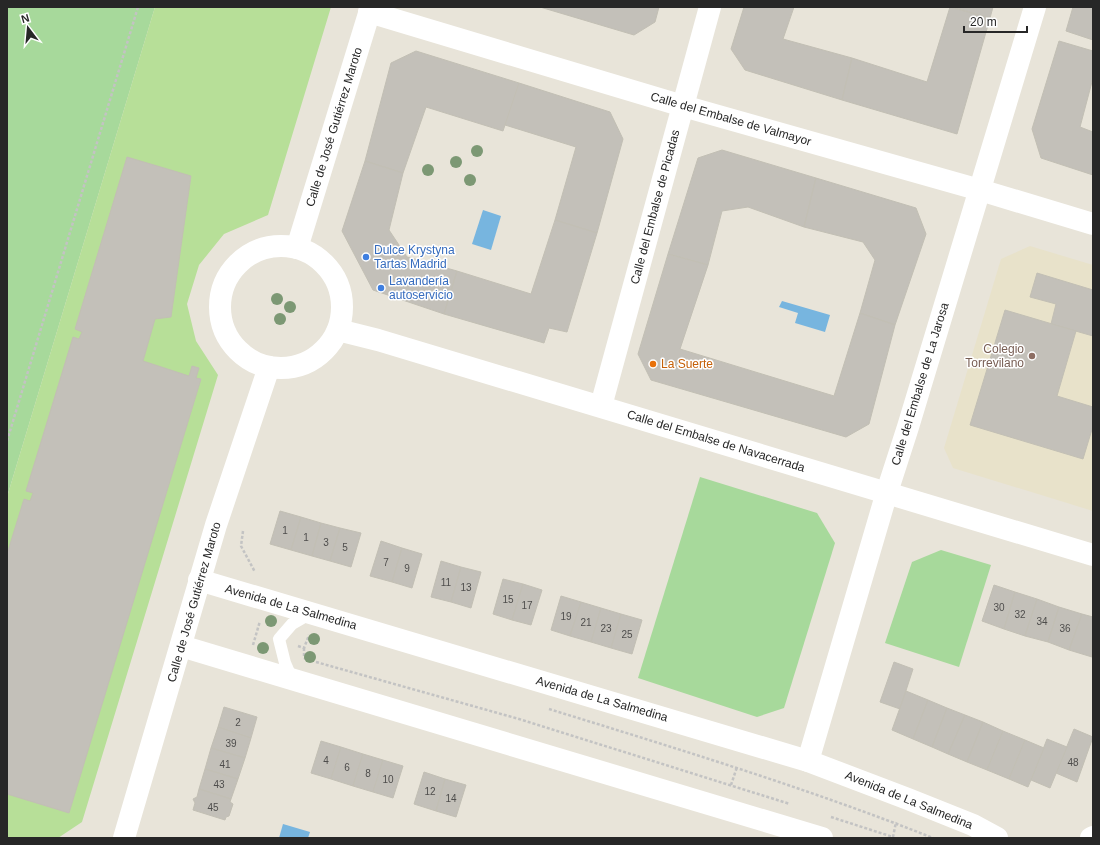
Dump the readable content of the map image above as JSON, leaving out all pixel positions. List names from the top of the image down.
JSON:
{
  "streets": {
    "street": [
      "Calle del Embalse de Valmayor",
      "Calle de José Gutiérrez Maroto",
      "Calle del Embalse de Picadas",
      "Calle del Embalse de La Jarosa",
      "Calle del Embalse de Navacerrada",
      "Avenida de La Salmedina"
    ]
  },
  "crossings": [
    ["Calle del Embalse de Valmayor", "Calle de José Gutiérrez Maroto"],
    ["Calle del Embalse de Valmayor", "Calle del Embalse de Picadas"],
    ["Calle del Embalse de Valmayor", "Calle del Embalse de La Jarosa"],
    ["Calle de José Gutiérrez Maroto", "Calle del Embalse de Navacerrada"],
    ["Calle de José Gutiérrez Maroto", "Avenida de La Salmedina"],
    ["Calle del Embalse de Picadas", "Calle del Embalse de Navacerrada"],
    ["Calle del Embalse de La Jarosa", "Calle del Embalse de Navacerrada"],
    ["Calle del Embalse de La Jarosa", "Avenida de La Salmedina"]
  ],
  "places": [
    "Dulce Krystyna Tartas Madrid",
    "Lavandería autoservicio",
    "Colegio Torrevilano",
    "La Suerte"
  ],
  "house_numbers": [
    "1",
    "1",
    "3",
    "5",
    "7",
    "9",
    "11",
    "13",
    "15",
    "17",
    "30",
    "32",
    "19",
    "34",
    "21",
    "23",
    "36",
    "25",
    "2",
    "39",
    "4",
    "48",
    "41",
    "6",
    "8",
    "10",
    "43",
    "12",
    "14",
    "45"
  ],
  "scale_bar": "20 m",
  "north": "top"
}
